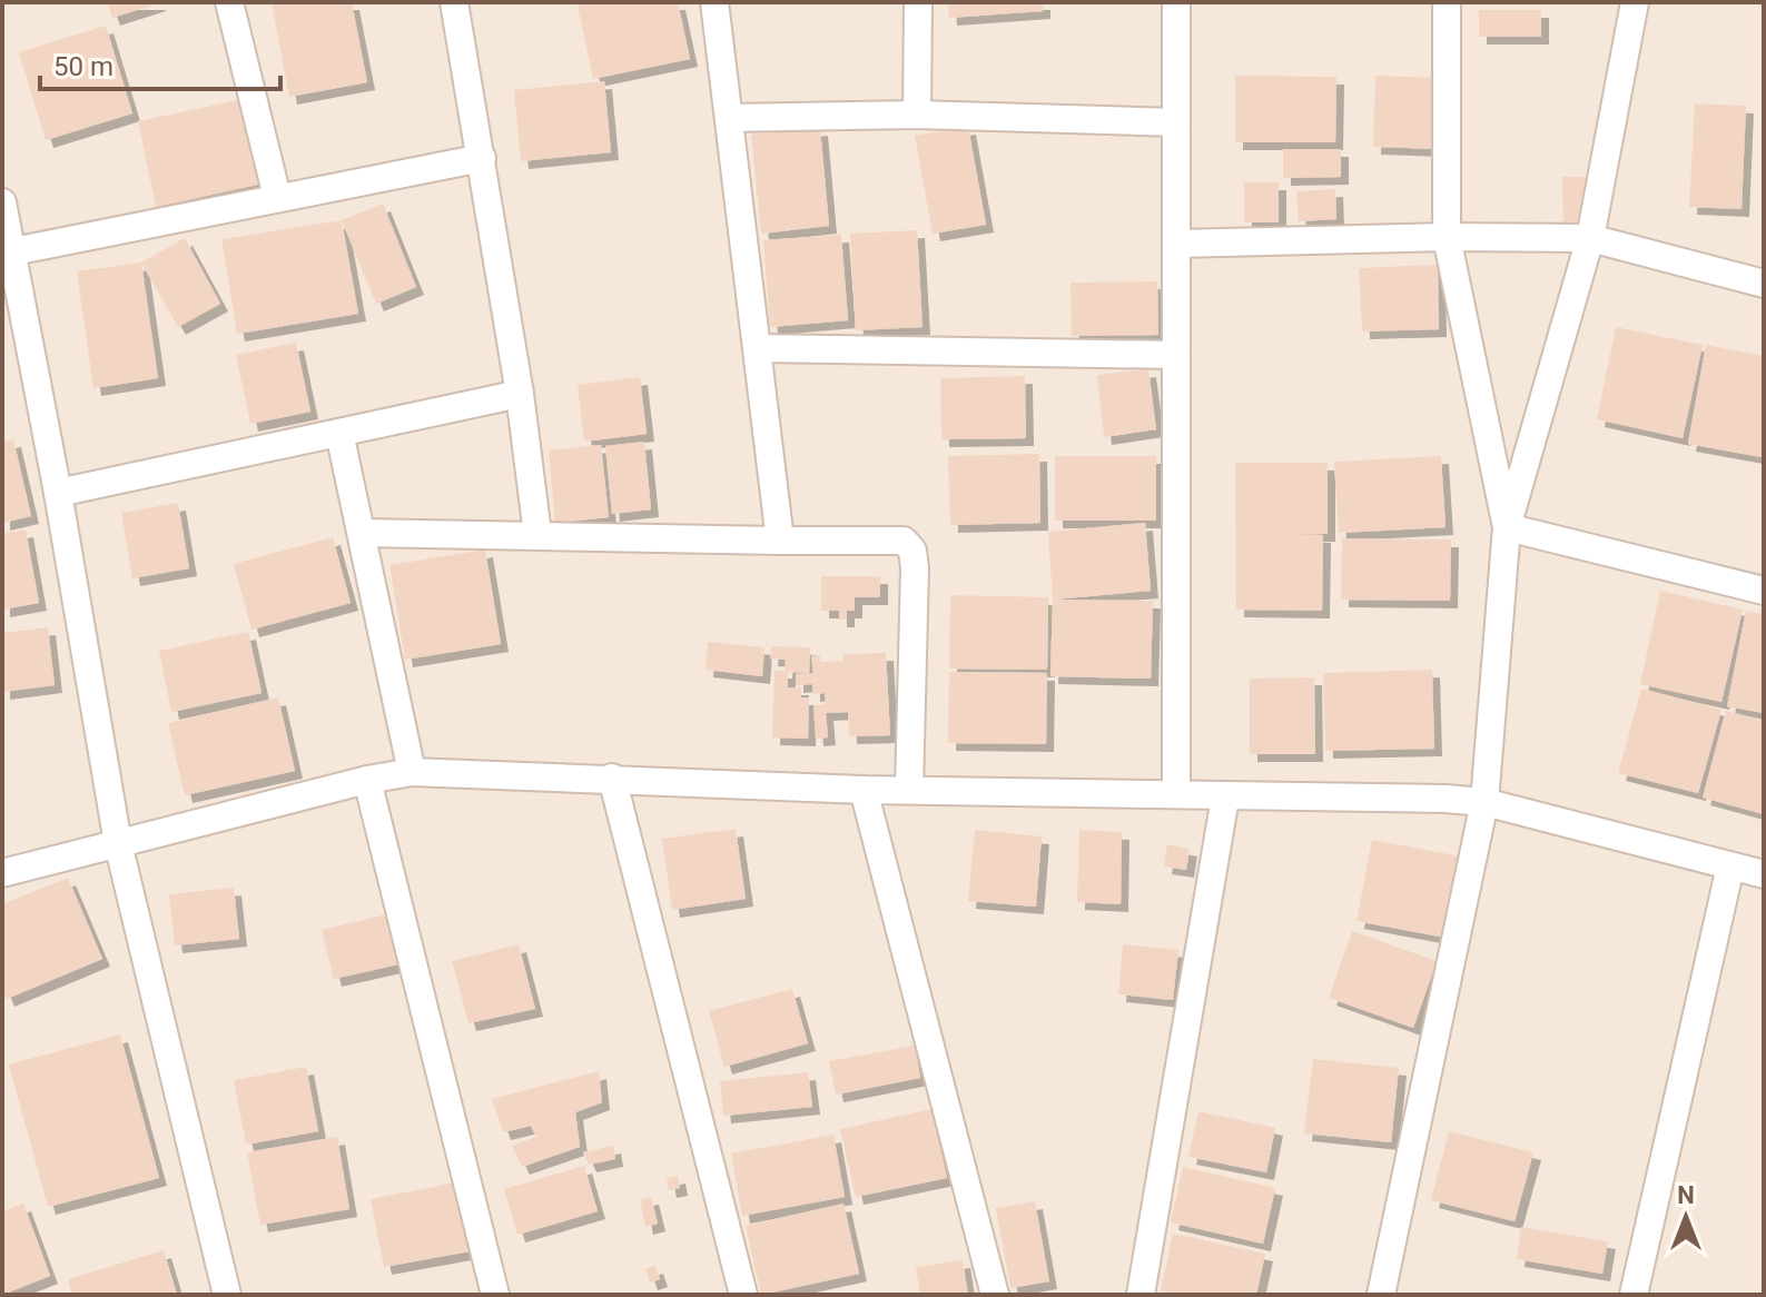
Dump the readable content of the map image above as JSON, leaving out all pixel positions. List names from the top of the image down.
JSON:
{
  "scale_bar": "50 m",
  "north": "top"
}
